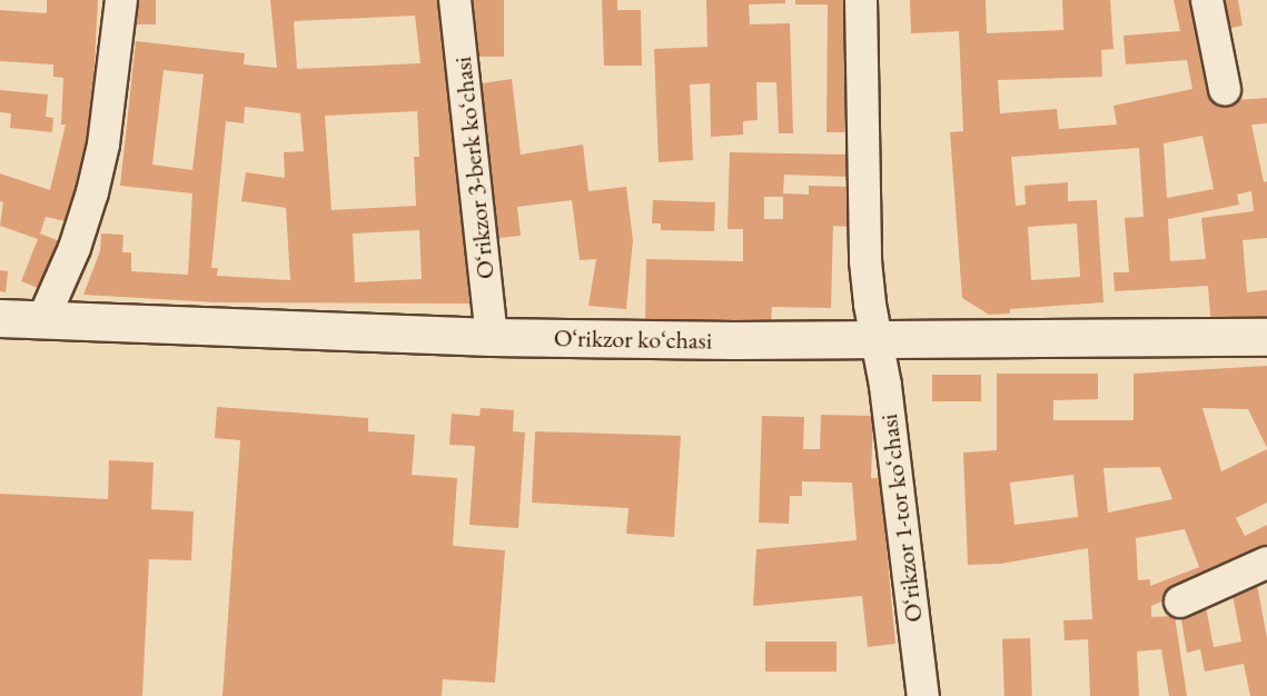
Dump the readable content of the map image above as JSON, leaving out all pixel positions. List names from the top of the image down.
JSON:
{
  "streets": {
    "main road": ["Oʻrikzor koʻchasi"],
    "street": ["Oʻrikzor 3-berk koʻchasi", "Oʻrikzor 1-tor koʻchasi"]
  },
  "crossings": [
    ["Oʻrikzor 3-berk koʻchasi", "Oʻrikzor koʻchasi"],
    ["Oʻrikzor koʻchasi", "Oʻrikzor 1-tor koʻchasi"]
  ]
}
